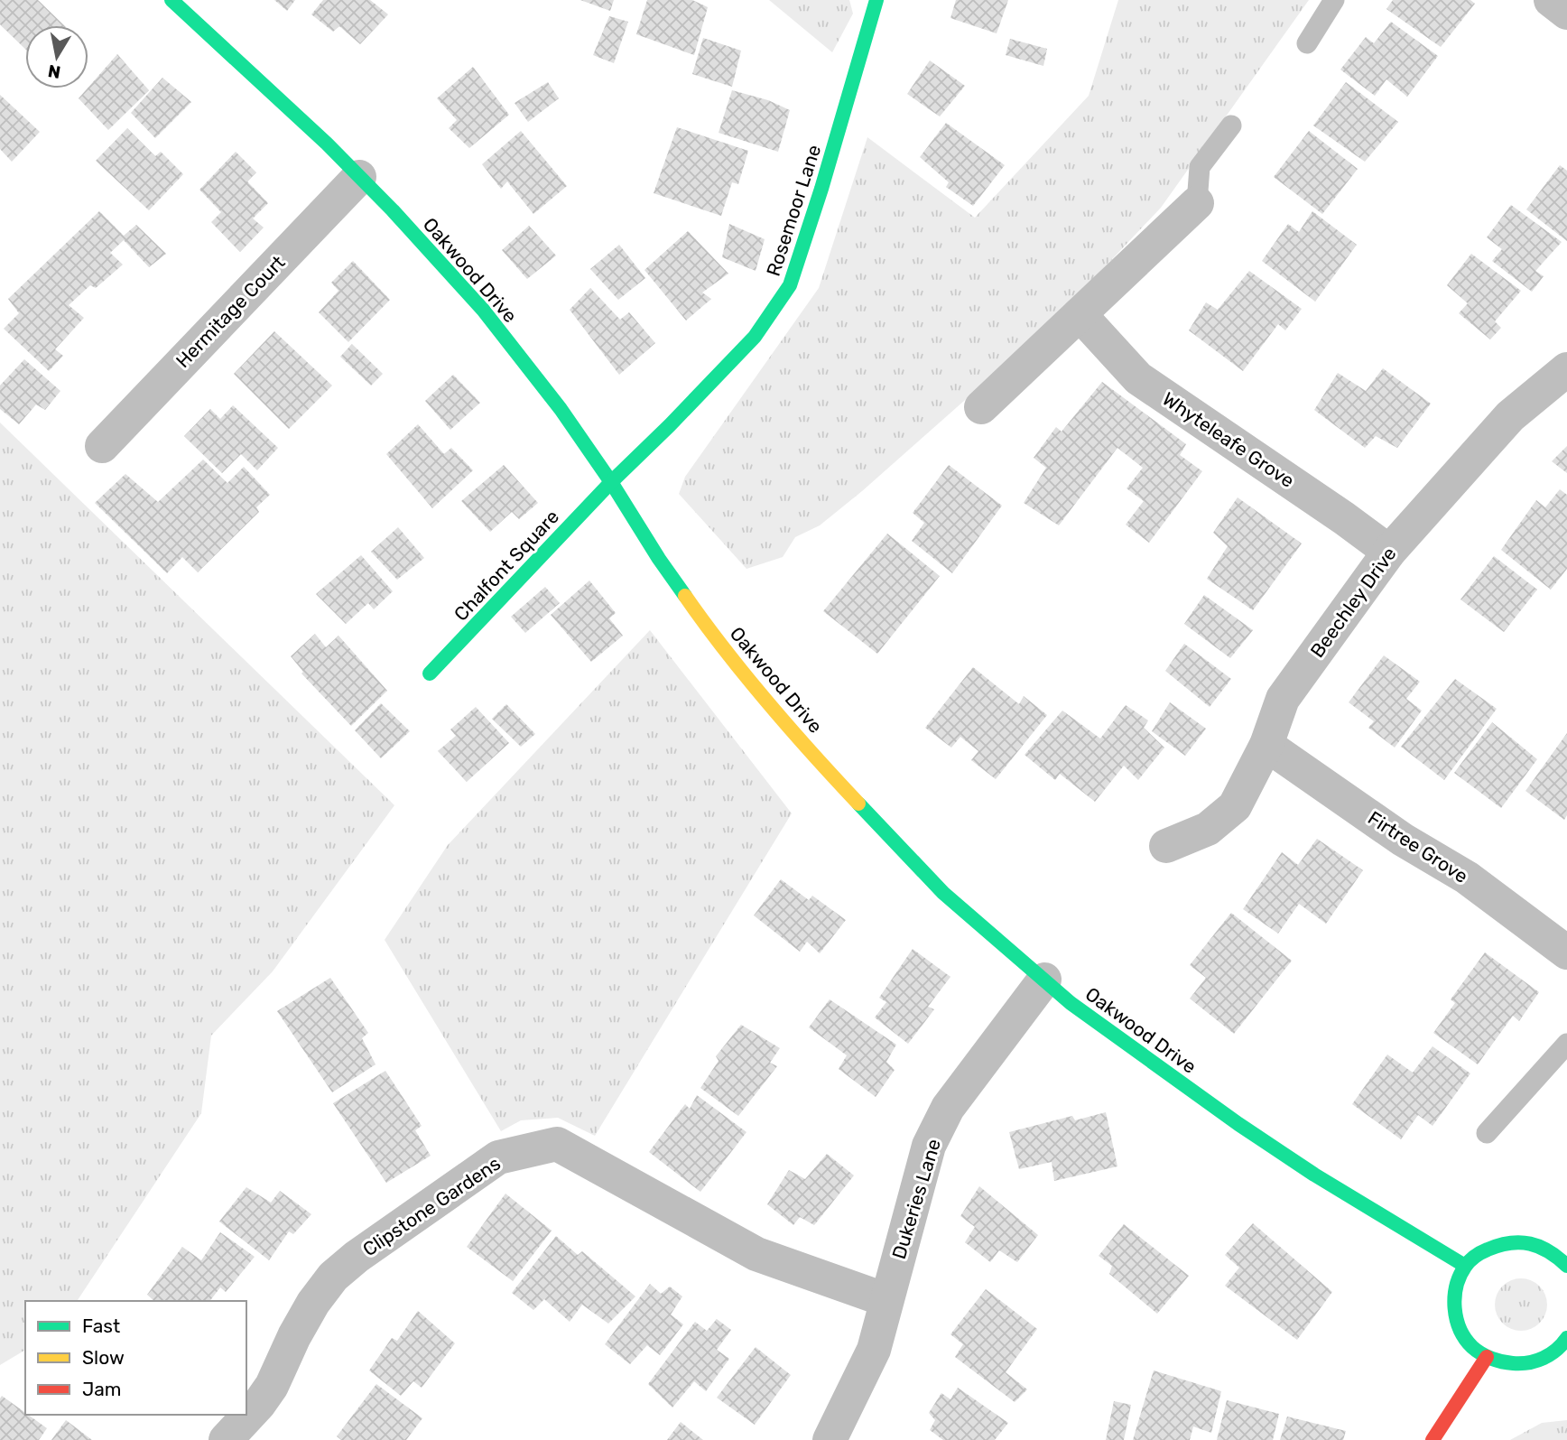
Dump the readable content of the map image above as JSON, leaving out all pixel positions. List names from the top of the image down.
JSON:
{
  "streets": {
    "street": [
      "Rosemoor Lane",
      "Oakwood Drive",
      "Hermitage Court",
      "Whyteleafe Grove",
      "Chalfont Square",
      "Beechley Drive",
      "Firtree Grove",
      "Dukeries Lane",
      "Clipstone Gardens"
    ]
  },
  "crossings": [
    ["Rosemoor Lane", "Oakwood Drive"],
    ["Rosemoor Lane", "Chalfont Square"],
    ["Oakwood Drive", "Hermitage Court"],
    ["Oakwood Drive", "Chalfont Square"],
    ["Oakwood Drive", "Dukeries Lane"],
    ["Whyteleafe Grove", "Beechley Drive"],
    ["Beechley Drive", "Firtree Grove"],
    ["Dukeries Lane", "Clipstone Gardens"]
  ],
  "legend": ["Fast", "Slow", "Jam"],
  "north": "bottom"
}
